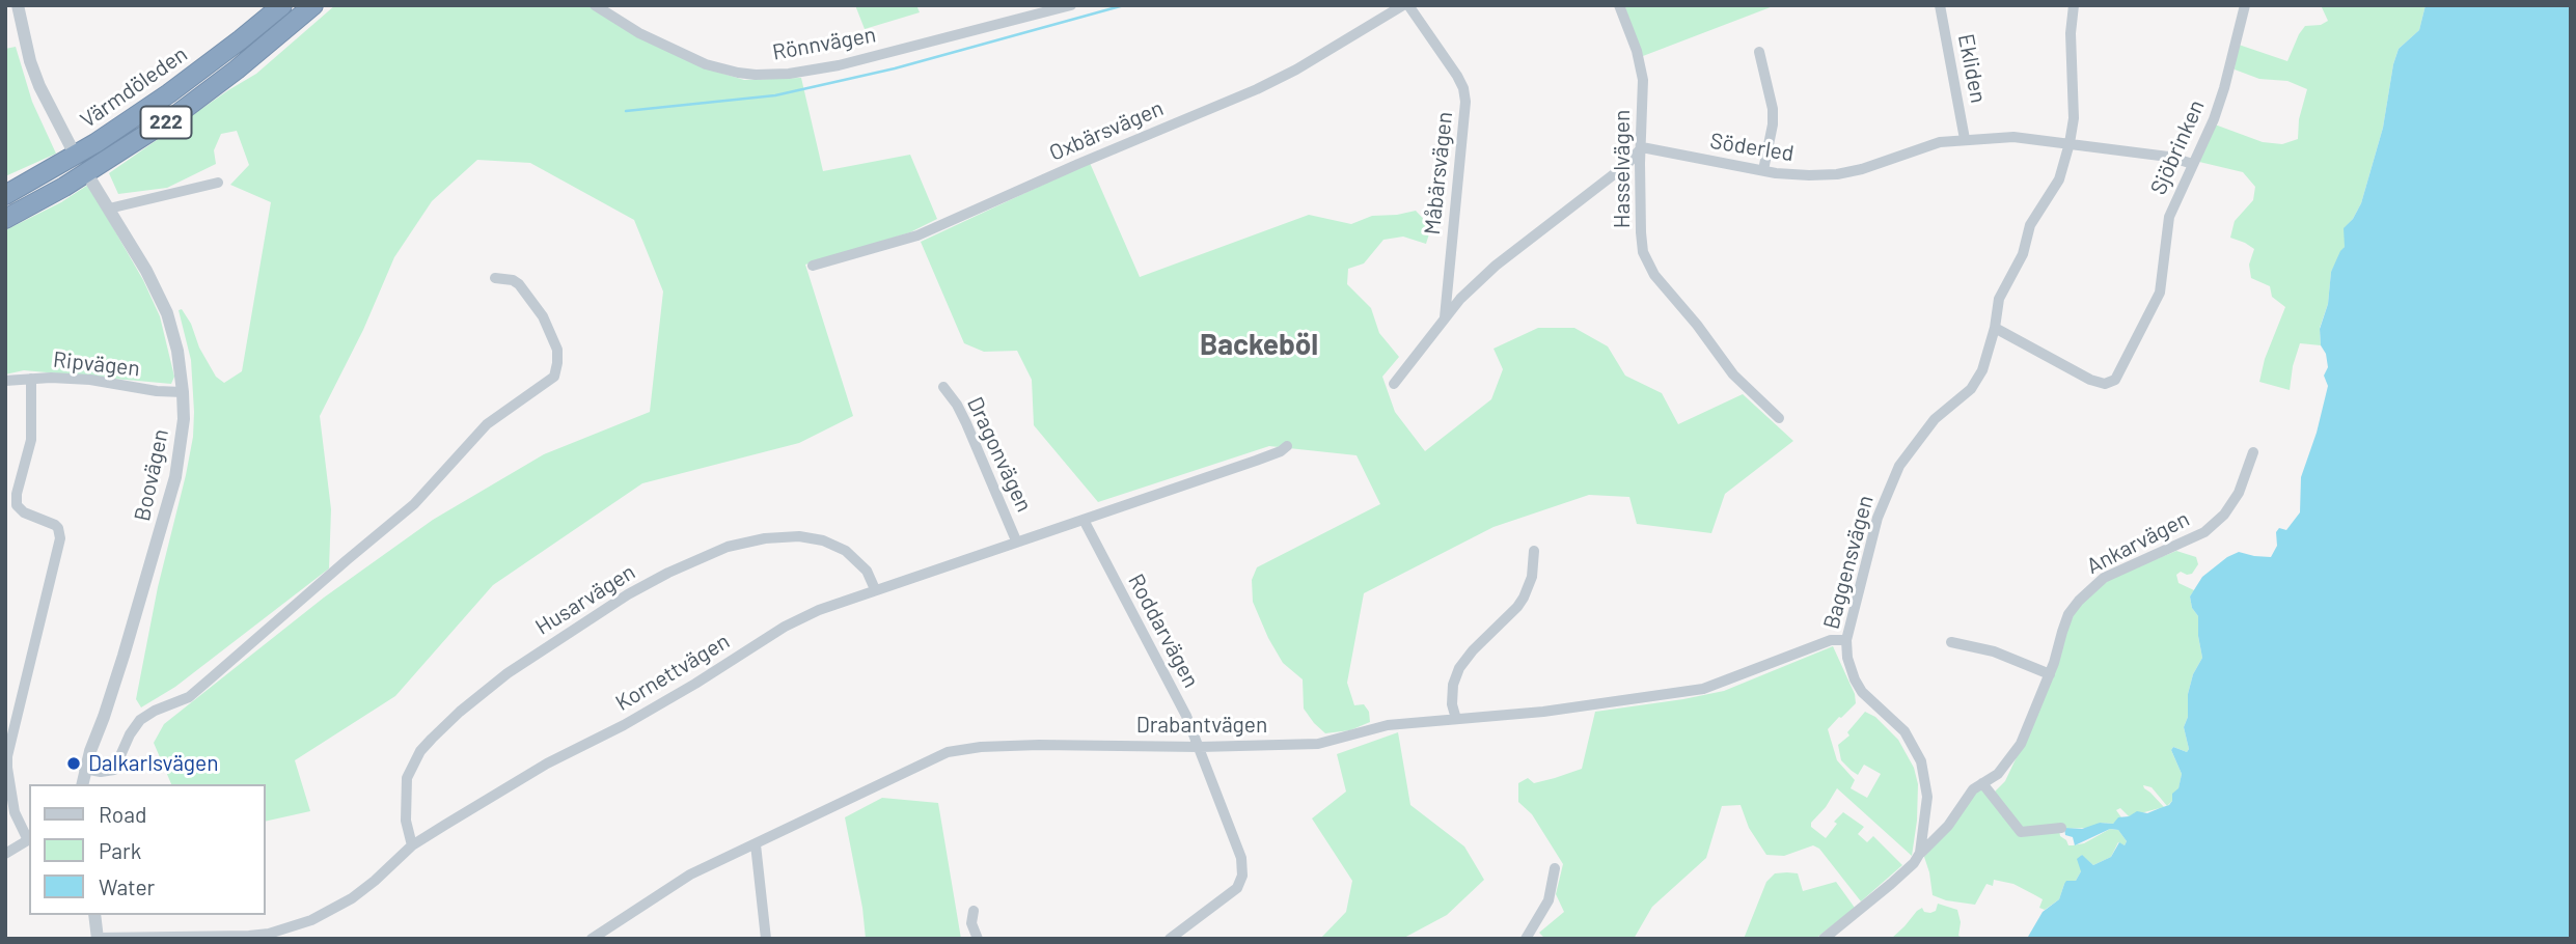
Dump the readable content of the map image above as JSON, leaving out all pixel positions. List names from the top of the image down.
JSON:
{
  "streets": {
    "highway": ["Värmdöleden", "222"],
    "street": [
      "Rönnvägen",
      "Ekliden",
      "Oxbärsvägen",
      "Söderled",
      "Sjöbrinken",
      "Hasselvägen",
      "Måbärsvägen",
      "Ripvägen",
      "Dragonvägen",
      "Boovägen",
      "Ankarvägen",
      "Baggensvägen",
      "Husarvägen",
      "Roddarvägen",
      "Kornettvägen",
      "Drabantvägen"
    ]
  },
  "crossings": [
    ["Ekliden", "Söderled"],
    ["Söderled", "Sjöbrinken"],
    ["Söderled", "Hasselvägen"],
    ["Söderled", "Baggensvägen"],
    ["Sjöbrinken", "Baggensvägen"],
    ["Ripvägen", "Boovägen"],
    ["Dragonvägen", "Kornettvägen"],
    ["Ankarvägen", "Baggensvägen"],
    ["Baggensvägen", "Drabantvägen"],
    ["Husarvägen", "Kornettvägen"],
    ["Roddarvägen", "Kornettvägen"],
    ["Roddarvägen", "Drabantvägen"]
  ],
  "districts": ["Backeböl"],
  "places": ["Dalkarlsvägen"],
  "legend": ["Road", "Park", "Water"]
}
